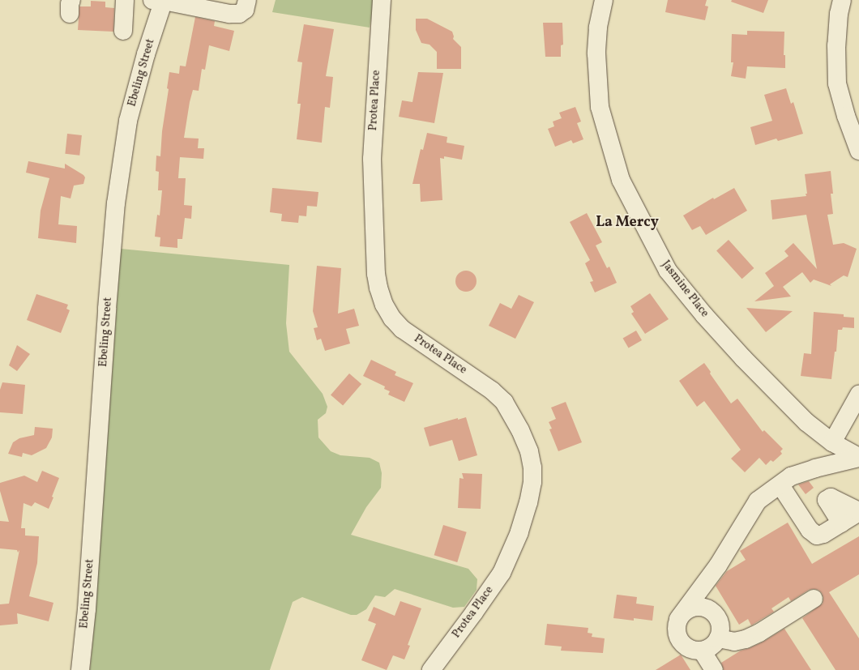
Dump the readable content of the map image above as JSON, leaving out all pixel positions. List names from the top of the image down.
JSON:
{
  "streets": {
    "street": ["Ebeling Street", "Protea Place", "Jasmine Place"]
  },
  "districts": ["La Mercy"]
}
